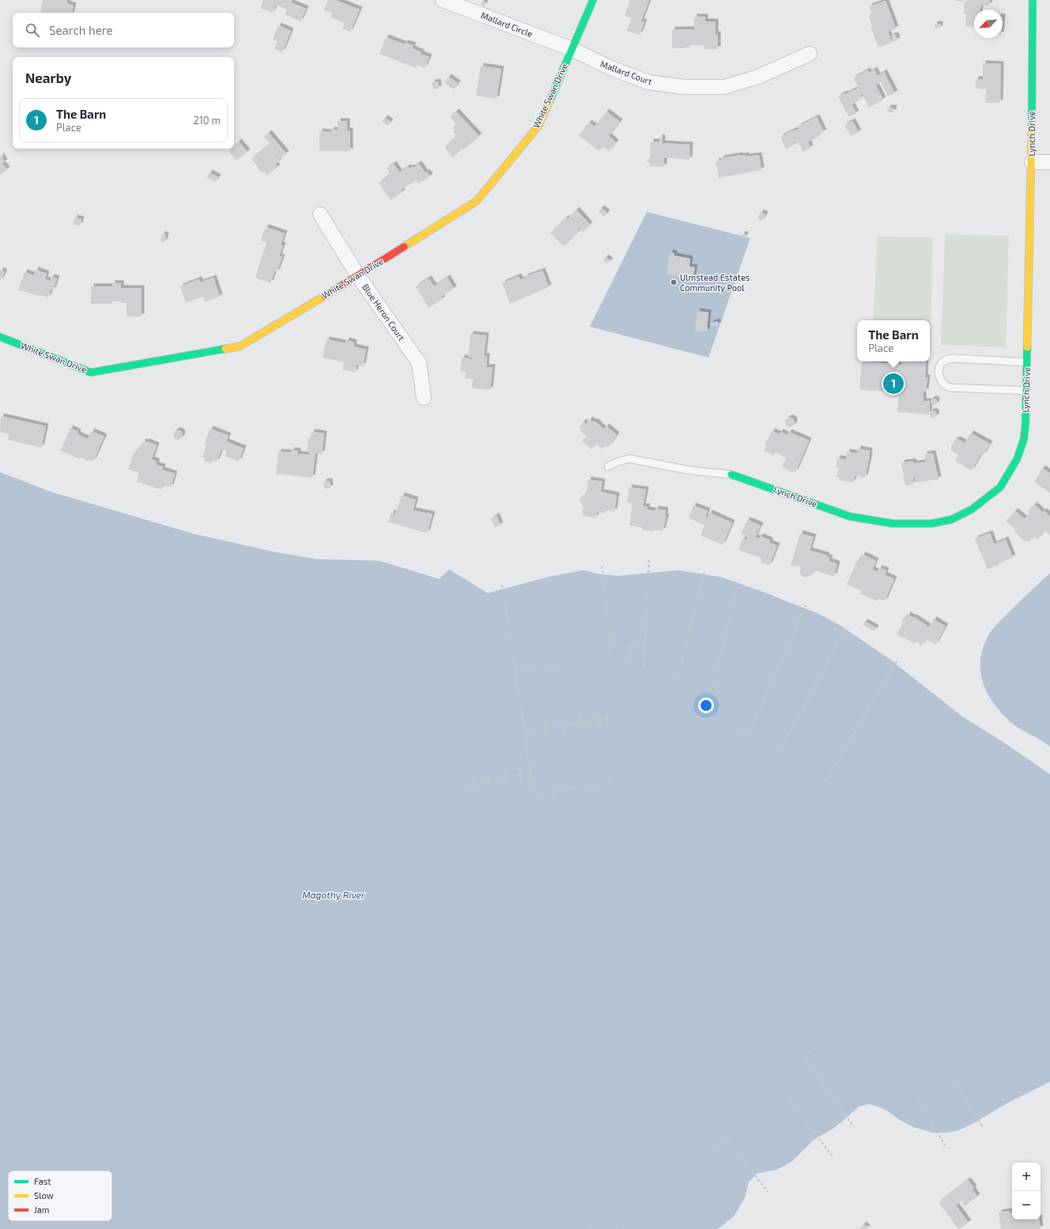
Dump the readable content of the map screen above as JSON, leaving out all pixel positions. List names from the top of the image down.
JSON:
{
  "streets": {
    "street": [
      "Mallard Circle",
      "Mallard Court",
      "White Swan Drive",
      "Lynch Drive",
      "Blue Heron Court"
    ]
  },
  "crossings": [
    ["Mallard Circle", "Mallard Court"],
    ["Mallard Circle", "White Swan Drive"],
    ["Mallard Court", "White Swan Drive"],
    ["White Swan Drive", "Blue Heron Court"]
  ],
  "water": ["Magothy River"],
  "places": ["Ulmstead Estates Community Pool"],
  "legend": ["Fast", "Slow", "Jam"],
  "north": "bottom left",
  "page": {
    "search": "Search here",
    "heading": "Nearby",
    "list": [
      {
        "mark": "1",
        "name": "The Barn",
        "note": "Place",
        "value": "210 m"
      }
    ],
    "popup": ["The Barn", "Place"],
    "pins": "1",
    "map_buttons": ["+", "−"]
  }
}
